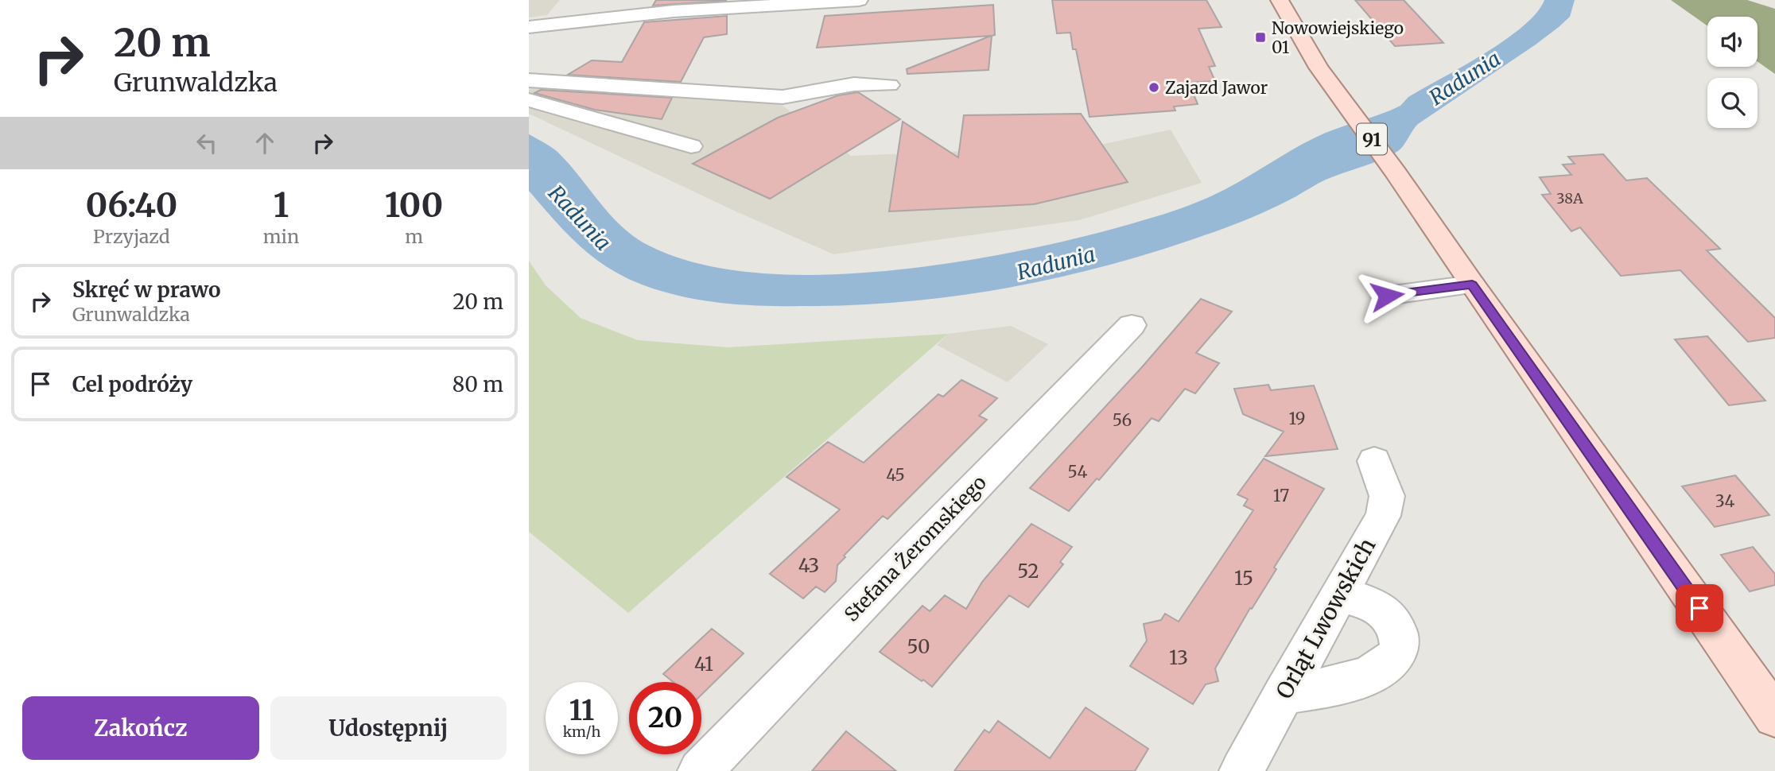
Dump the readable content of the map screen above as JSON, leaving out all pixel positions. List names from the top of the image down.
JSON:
{
  "streets": {
    "main road": ["91"],
    "street": ["Stefana Żeromskiego", "Orląt Lwowskich"]
  },
  "water": ["Radunia"],
  "places": {
    "transit": ["Nowowiejskiego 01"],
    "other": ["Zajazd Jawor"]
  },
  "house_numbers": [
    "38A",
    "19",
    "56",
    "54",
    "45",
    "17",
    "34",
    "43",
    "52",
    "15",
    "50",
    "13",
    "41"
  ],
  "page": {
    "turn": ["20 m", "Grunwaldzka"],
    "eta": [
      "06:40",
      "Przyjazd",
      "1",
      "min",
      "100",
      "m"
    ],
    "list": [
      {
        "name": "Skręć w prawo",
        "note": "Grunwaldzka",
        "value": "20 m"
      },
      {
        "name": "Cel podróży",
        "value": "80 m"
      }
    ],
    "speed": "11 km/h",
    "limit": "20",
    "buttons": ["Zakończ", "Udostępnij"]
  }
}
